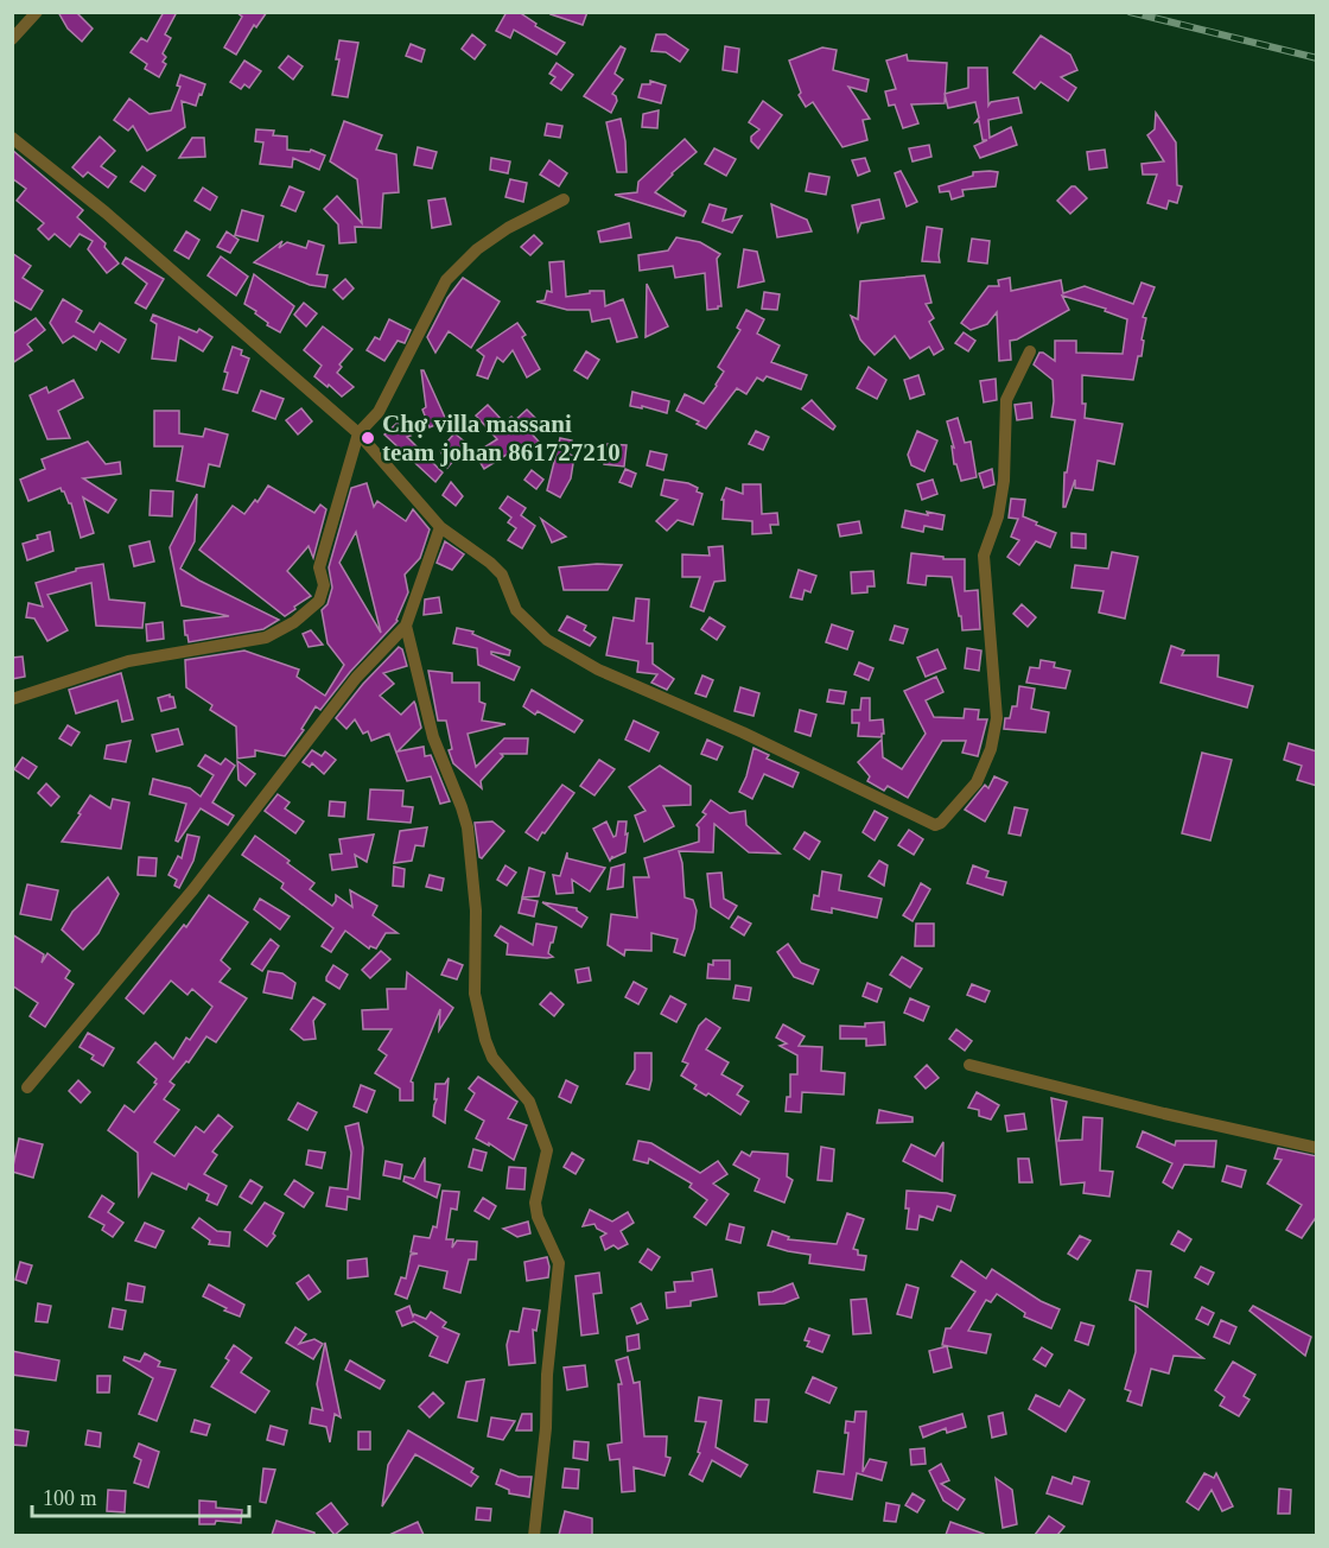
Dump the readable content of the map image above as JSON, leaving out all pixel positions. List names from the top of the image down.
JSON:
{
  "places": ["Chợ villa massani team johan 861727210"],
  "scale_bar": "100 m"
}
